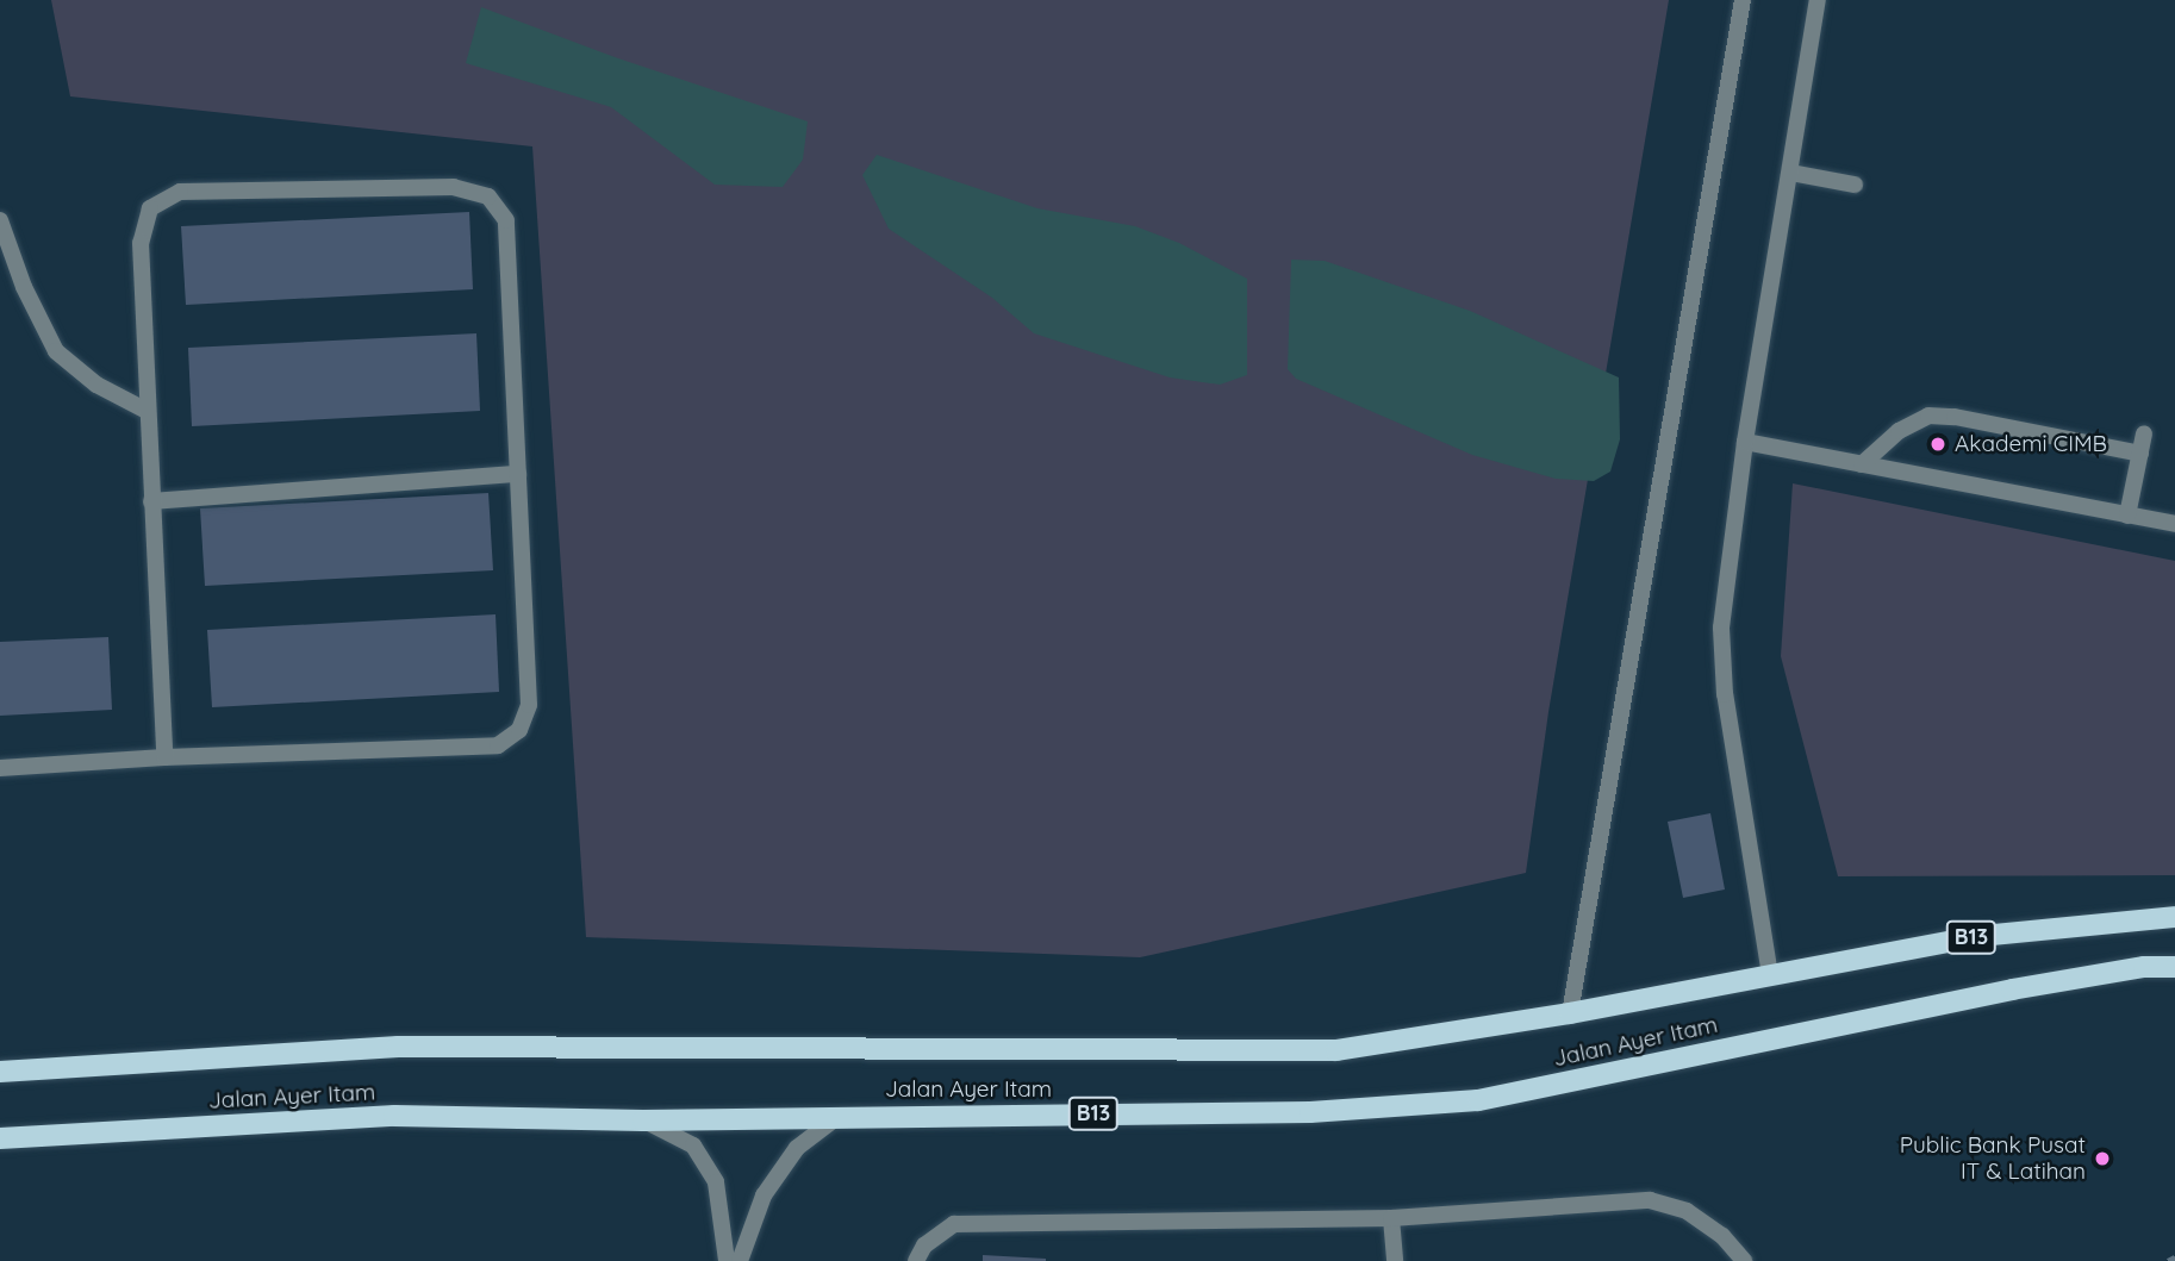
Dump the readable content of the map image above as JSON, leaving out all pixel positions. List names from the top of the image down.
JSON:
{
  "streets": {
    "main road": ["B13", "Jalan Ayer Itam"]
  },
  "places": ["Akademi CIMB", "Public Bank Pusat IT & Latihan"]
}
